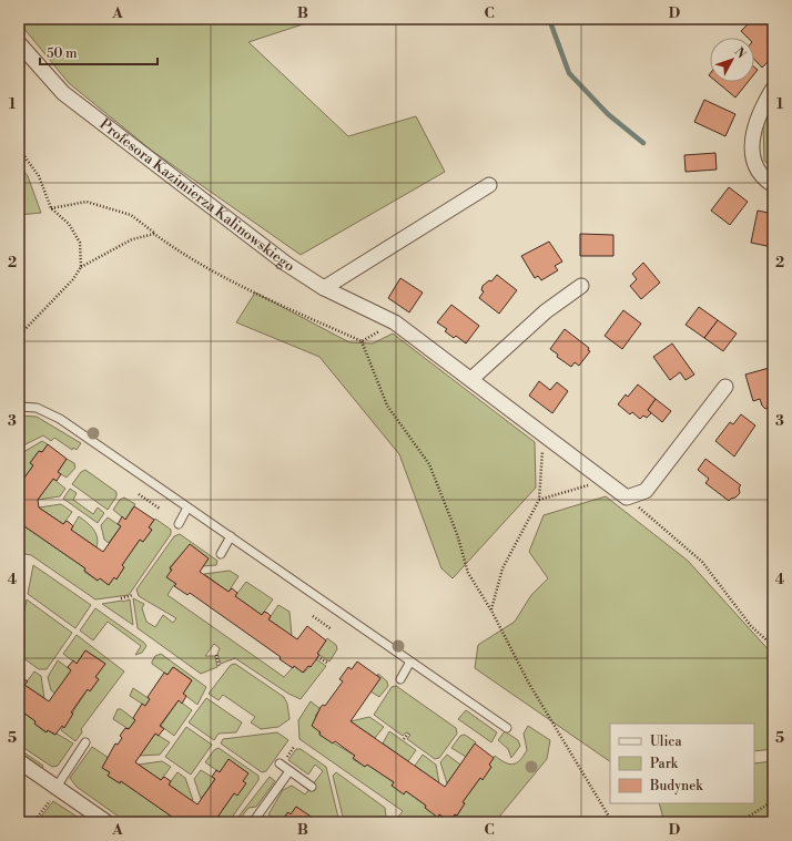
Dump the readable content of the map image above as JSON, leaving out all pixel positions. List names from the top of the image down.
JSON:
{
  "streets": {
    "street": ["Profesora Kazimierza Kalinowskiego"]
  },
  "legend": ["Ulica", "Park", "Budynek"],
  "scale_bar": "50 m",
  "north": "top right",
  "grid": {
    "columns": [
      "A",
      "B",
      "C",
      "D"
    ],
    "rows": [
      "1",
      "2",
      "3",
      "4",
      "5"
    ]
  }
}
